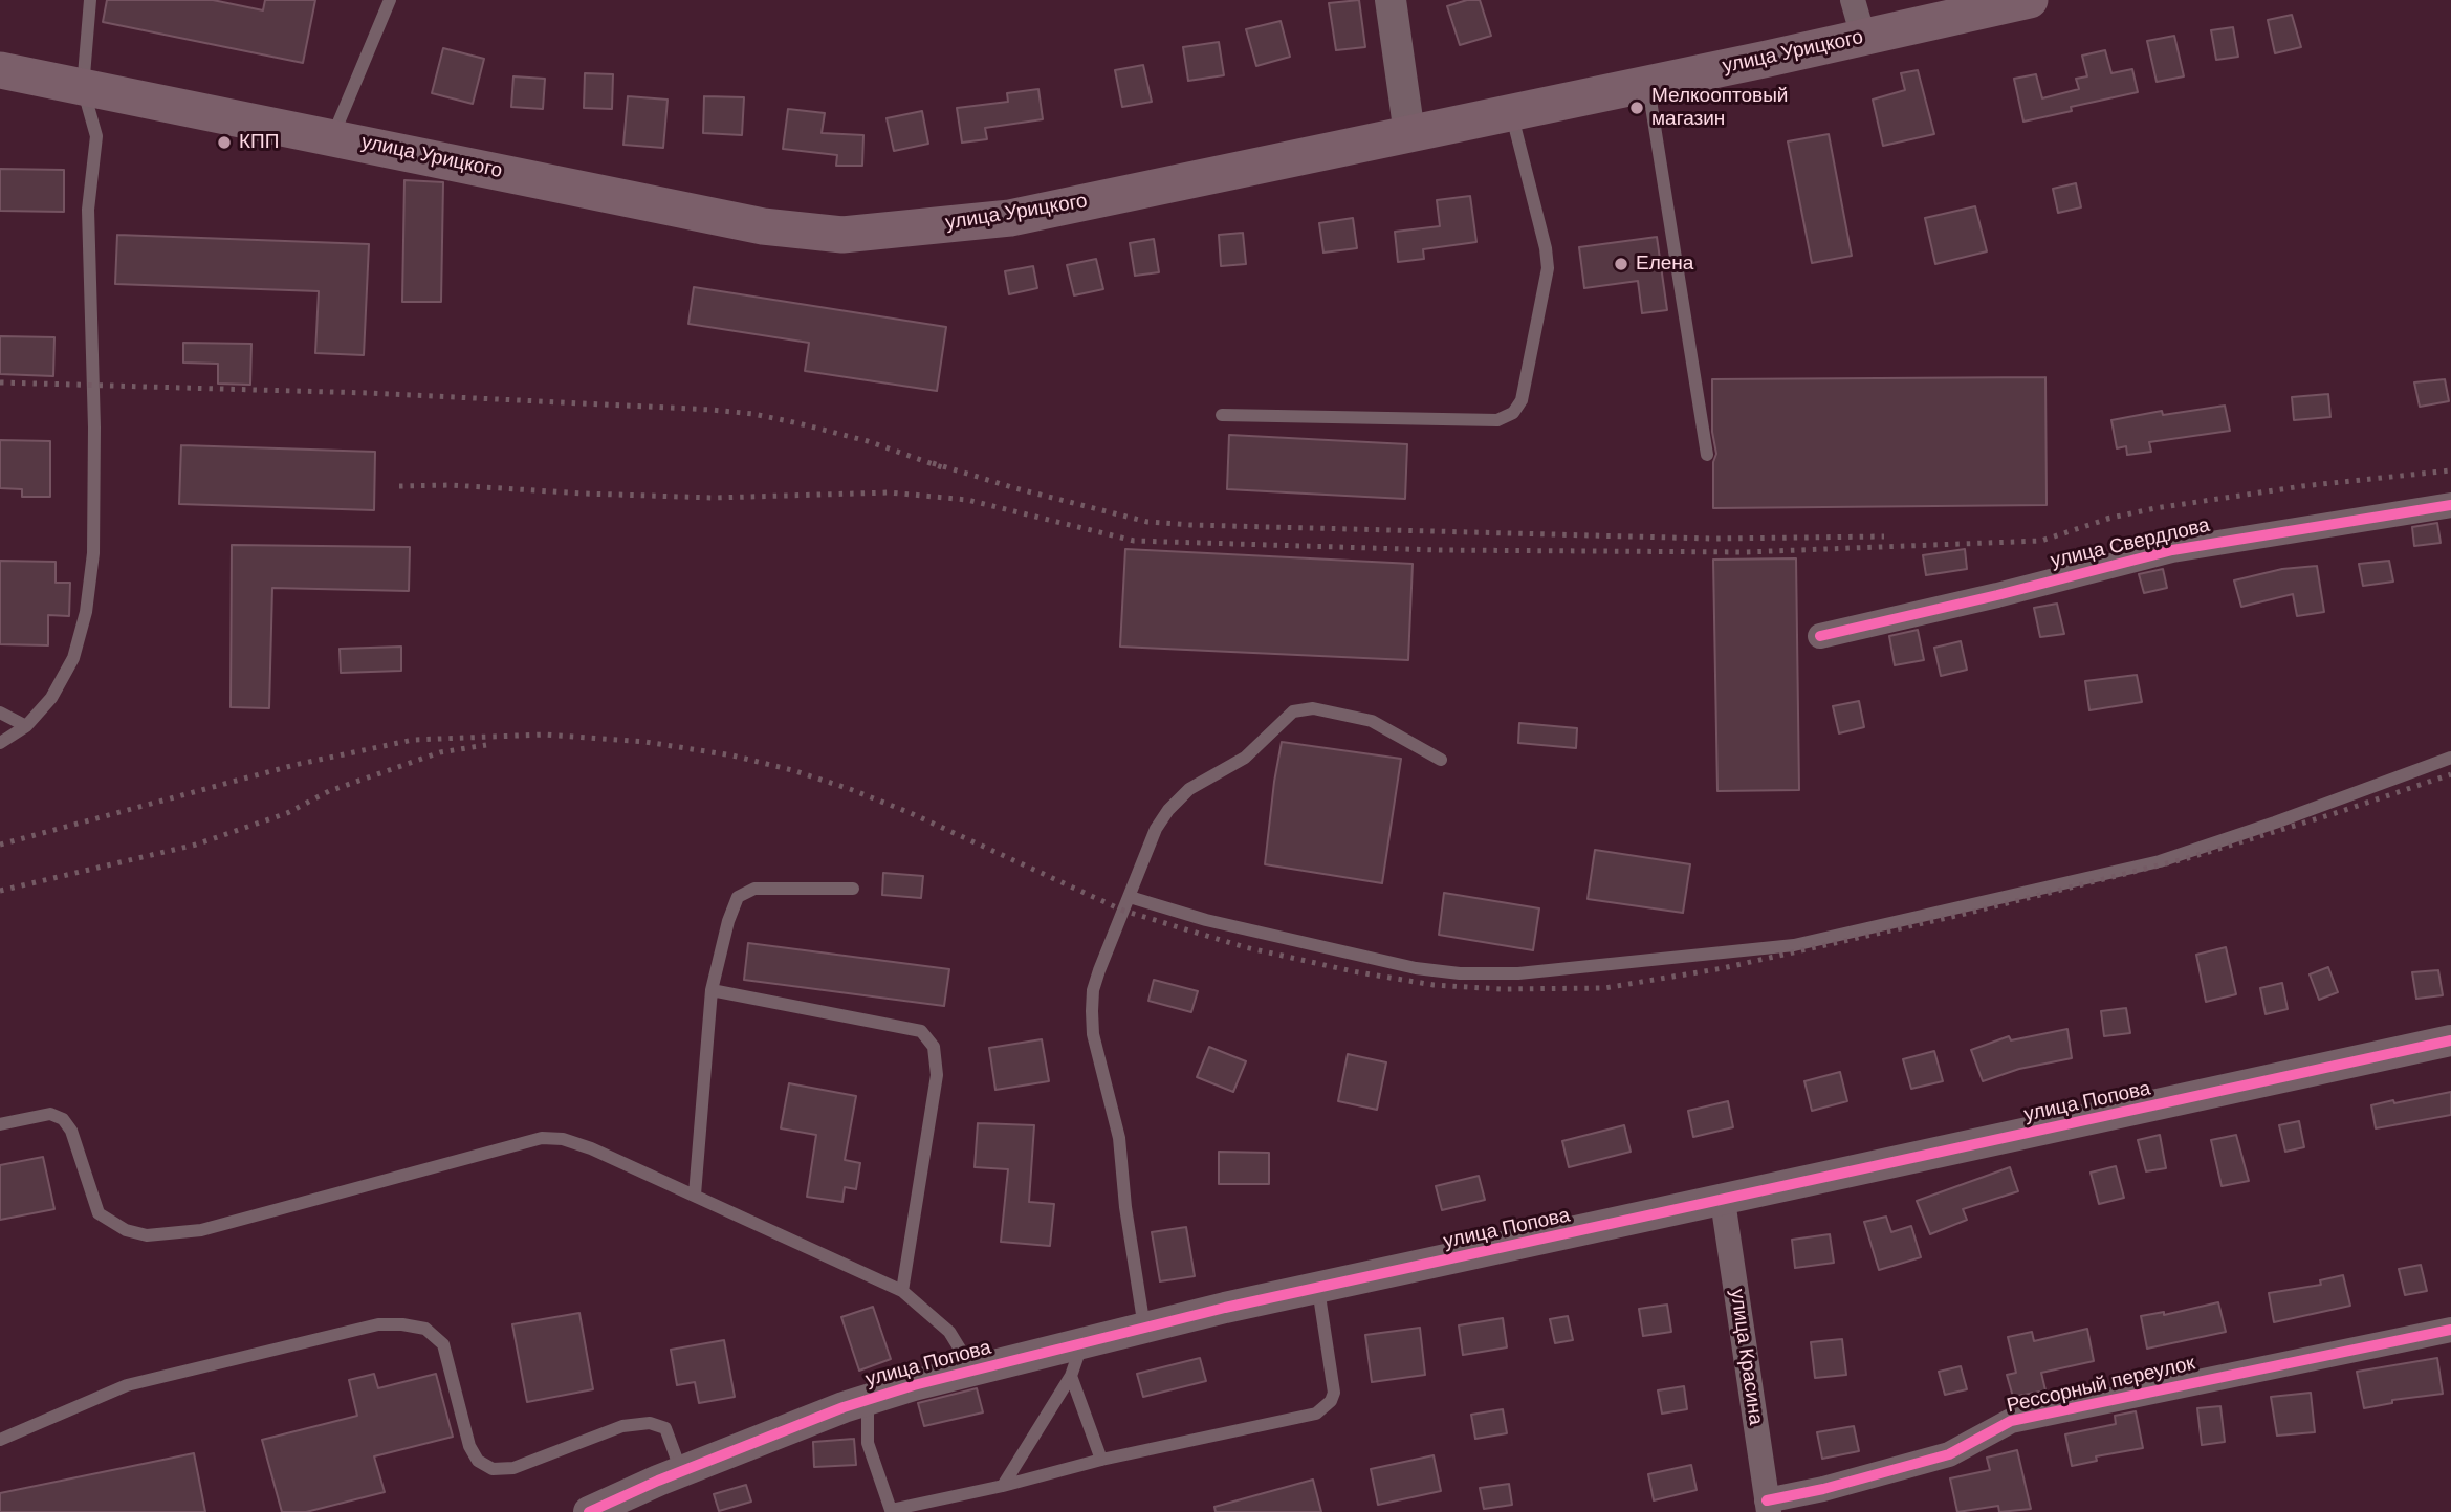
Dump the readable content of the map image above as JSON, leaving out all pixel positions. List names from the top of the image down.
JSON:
{
  "streets": {
    "main road": ["улица Урицкого"],
    "street": [
      "улица Свердлова",
      "улица Попова",
      "улица Красина",
      "Рессорный переулок"
    ]
  },
  "crossings": [
    ["улица Попова", "улица Красина"],
    ["улица Красина", "Рессорный переулок"]
  ],
  "places": ["Мелкооптовый магазин", "КПП", "Елена"]
}
